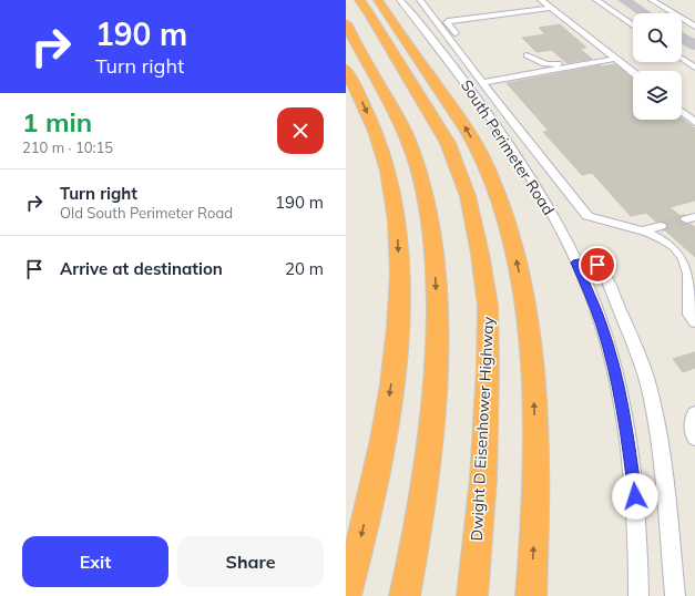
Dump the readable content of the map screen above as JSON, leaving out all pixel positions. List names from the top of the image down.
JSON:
{
  "streets": {
    "highway": ["Dwight D Eisenhower Highway"],
    "street": ["South Perimeter Road"]
  },
  "page": {
    "turn": ["190 m", "Turn right"],
    "heading": ["1 min", "210 m · 10:15"],
    "list": [
      {
        "name": "Turn right",
        "note": "Old South Perimeter Road",
        "value": "190 m"
      },
      {
        "name": "Arrive at destination",
        "value": "20 m"
      }
    ],
    "buttons": ["Exit", "Share"]
  }
}
